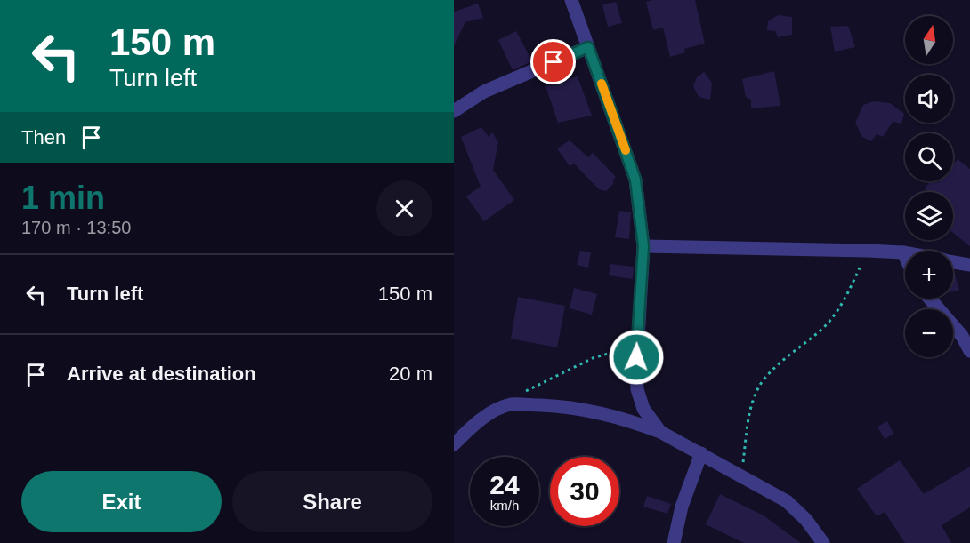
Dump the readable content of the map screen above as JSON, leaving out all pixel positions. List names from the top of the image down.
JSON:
{
  "north": "top",
  "page": {
    "turn": ["150 m", "Turn left"],
    "map_buttons": ["+", "−"],
    "then": "Then",
    "heading": ["1 min", "170 m · 13:50"],
    "list": [
      {
        "name": "Turn left",
        "value": "150 m"
      },
      {
        "name": "Arrive at destination",
        "value": "20 m"
      }
    ],
    "speed": "24 km/h",
    "limit": "30",
    "buttons": ["Exit", "Share"]
  }
}
